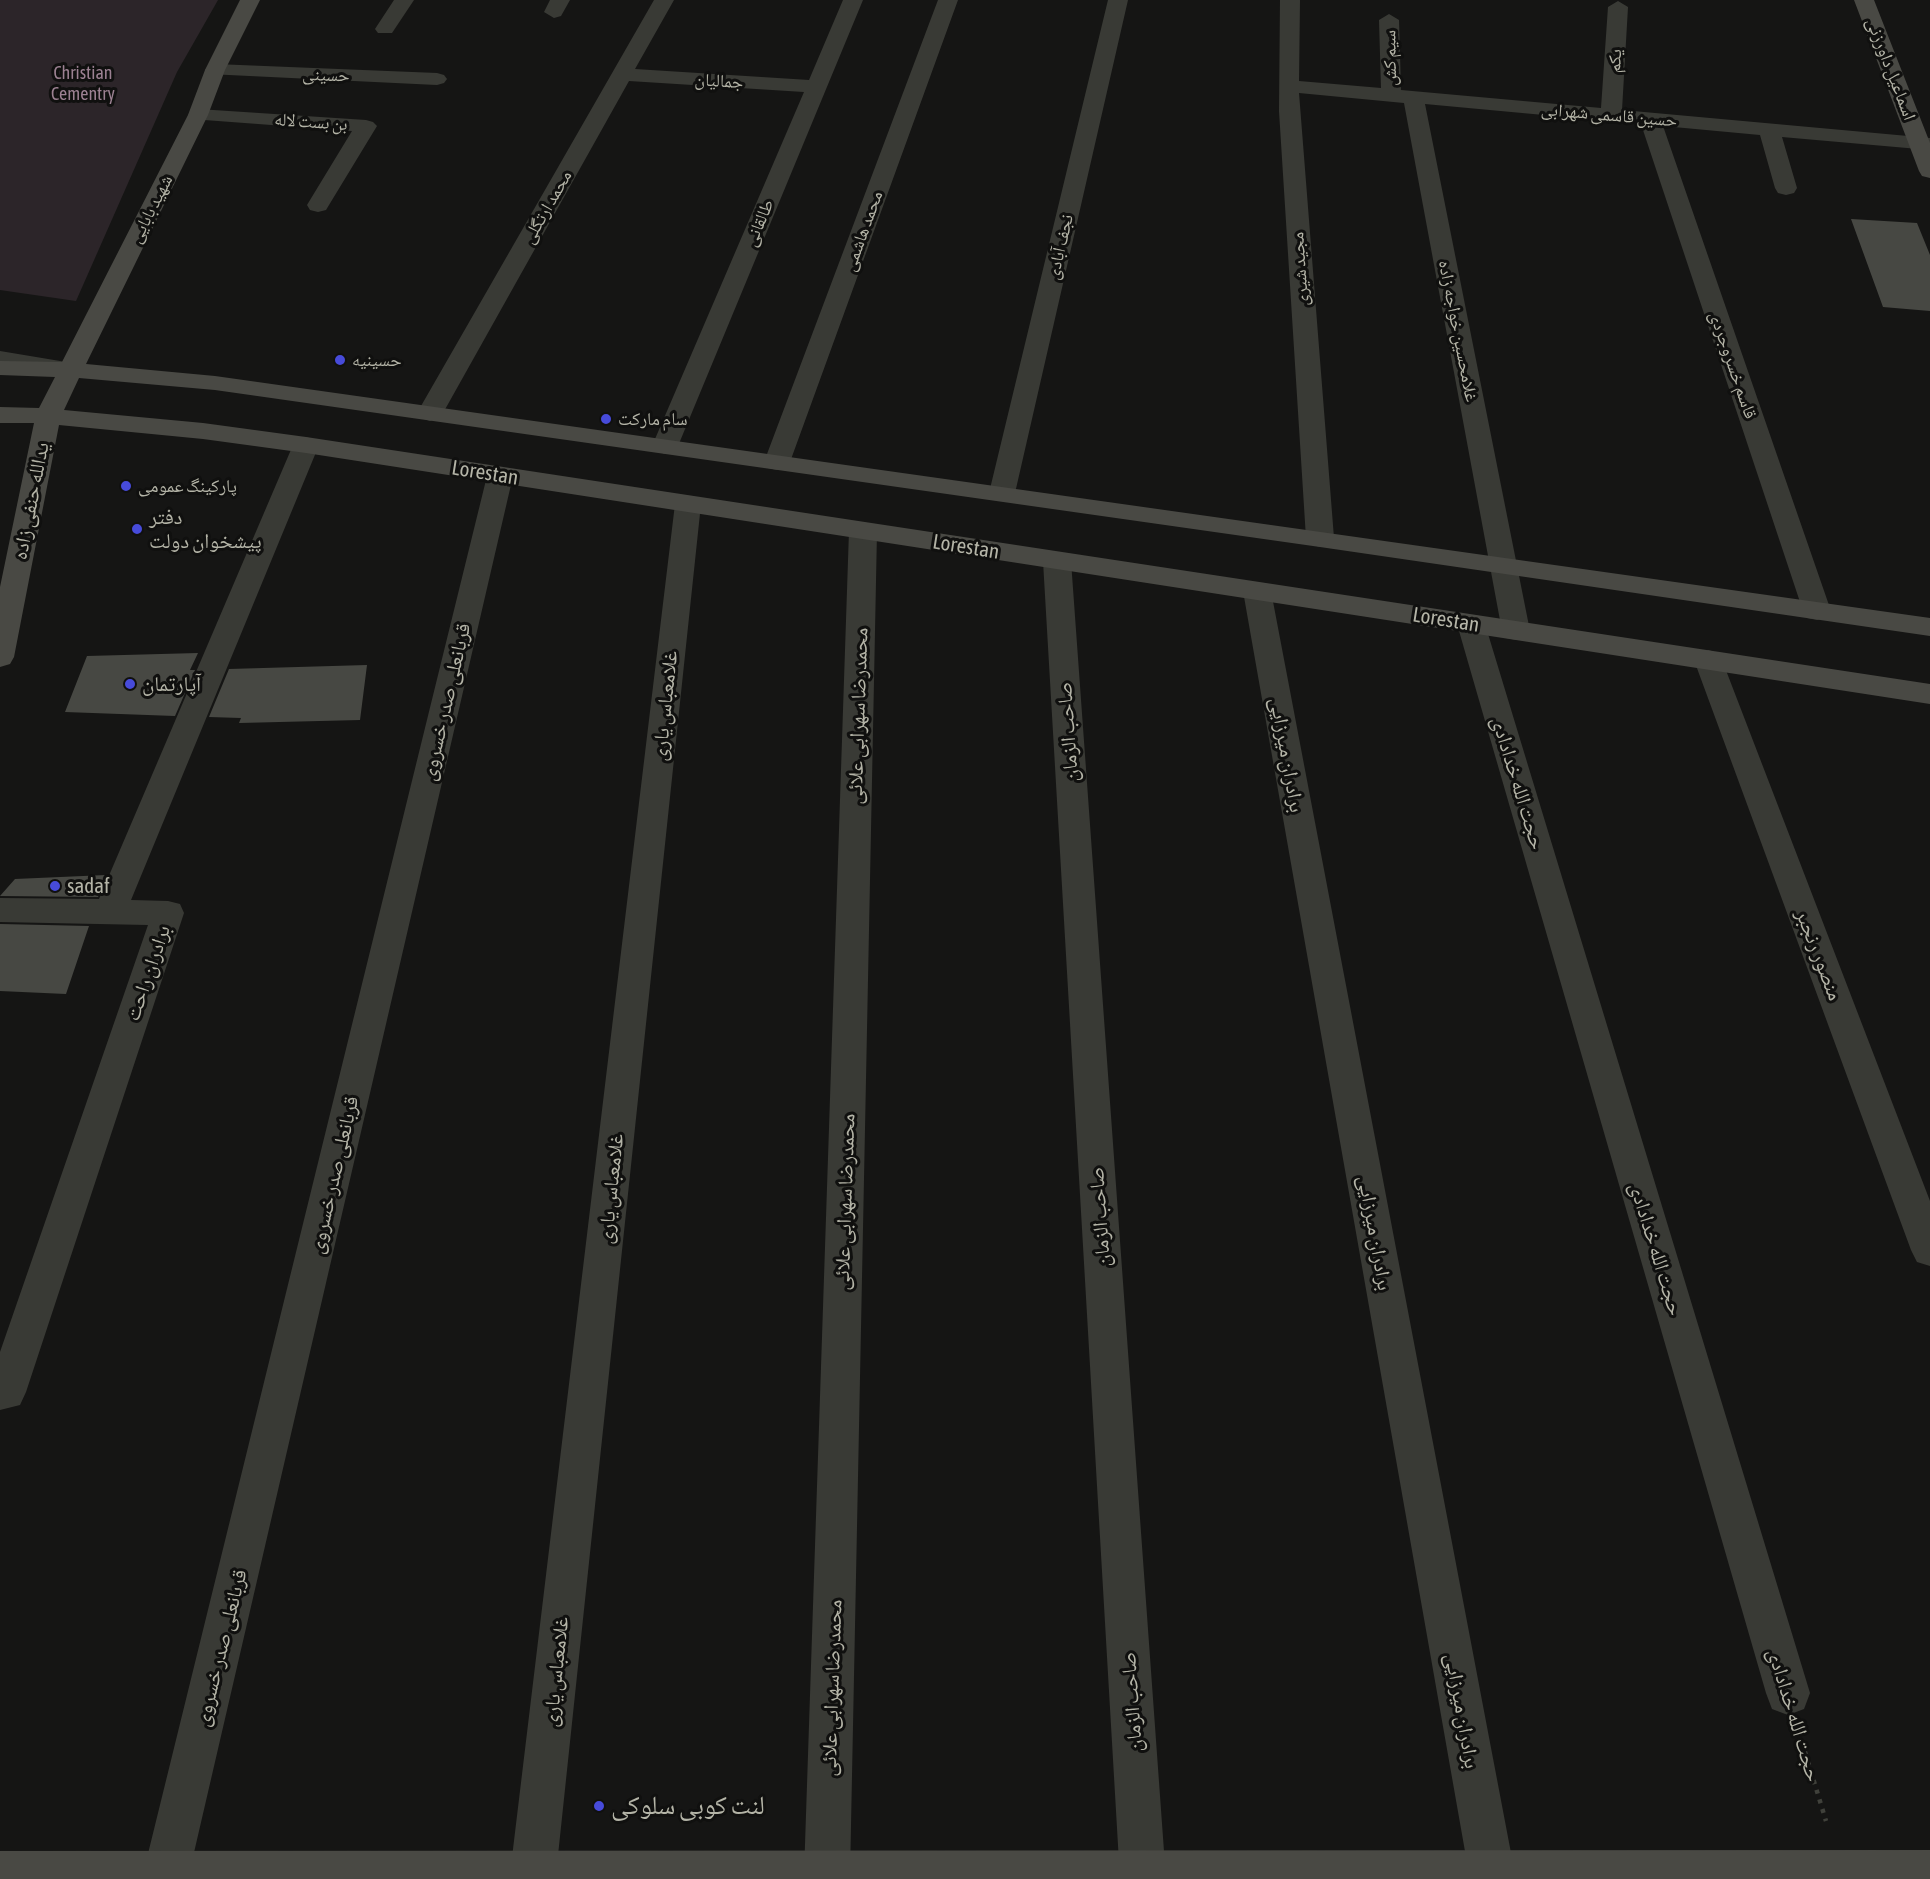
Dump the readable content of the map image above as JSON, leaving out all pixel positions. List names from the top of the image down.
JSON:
{
  "streets": {
    "street": [
      "سیم کش",
      "یکم",
      "اسماعیل داورزنی",
      "حسینی",
      "جمالیان",
      "حسین قاسمی شهرابی",
      "بن بست لاله",
      "محمد ارتگلی",
      "شهید بابایی",
      "طالقانی",
      "محمد هاشمی",
      "نجف آبادی",
      "مجید شیری",
      "غلامحسین خواجه زاده",
      "قاسم خسروجردی",
      "Lorestan",
      "یدالله حنفی زاده",
      "قربانعلی صدر خسروی",
      "غلامعباس یاری",
      "محمدرضا سهرابی علائی",
      "صاحب الزمان",
      "برادران میرزایی",
      "حجت الله خدادادی",
      "منصور رنجبر",
      "برادران راحت"
    ]
  },
  "crossings": [
    ["سیم کش", "حسین قاسمی شهرابی"],
    ["سیم کش", "غلامحسین خواجه زاده"],
    ["یکم", "حسین قاسمی شهرابی"],
    ["اسماعیل داورزنی", "حسین قاسمی شهرابی"],
    ["حسینی", "شهید بابایی"],
    ["جمالیان", "محمد ارتگلی"],
    ["جمالیان", "طالقانی"],
    ["حسین قاسمی شهرابی", "مجید شیری"],
    ["حسین قاسمی شهرابی", "غلامحسین خواجه زاده"],
    ["حسین قاسمی شهرابی", "قاسم خسروجردی"],
    ["بن بست لاله", "شهید بابایی"],
    ["شهید بابایی", "Lorestan"],
    ["شهید بابایی", "یدالله حنفی زاده"],
    ["غلامحسین خواجه زاده", "Lorestan"],
    ["Lorestan", "یدالله حنفی زاده"],
    ["Lorestan", "قربانعلی صدر خسروی"],
    ["Lorestan", "غلامعباس یاری"],
    ["Lorestan", "محمدرضا سهرابی علائی"],
    ["Lorestan", "صاحب الزمان"],
    ["Lorestan", "برادران میرزایی"],
    ["Lorestan", "حجت الله خدادادی"],
    ["Lorestan", "منصور رنجبر"]
  ],
  "parks": ["Christian Cementry"],
  "places": [
    "حسینیه",
    "سام مارکت",
    "پارکینگ عمومی",
    "دفتر پیشخوان دولت",
    "آپارتمان",
    "sadaf",
    "لنت کوبی سلوکی"
  ]
}
